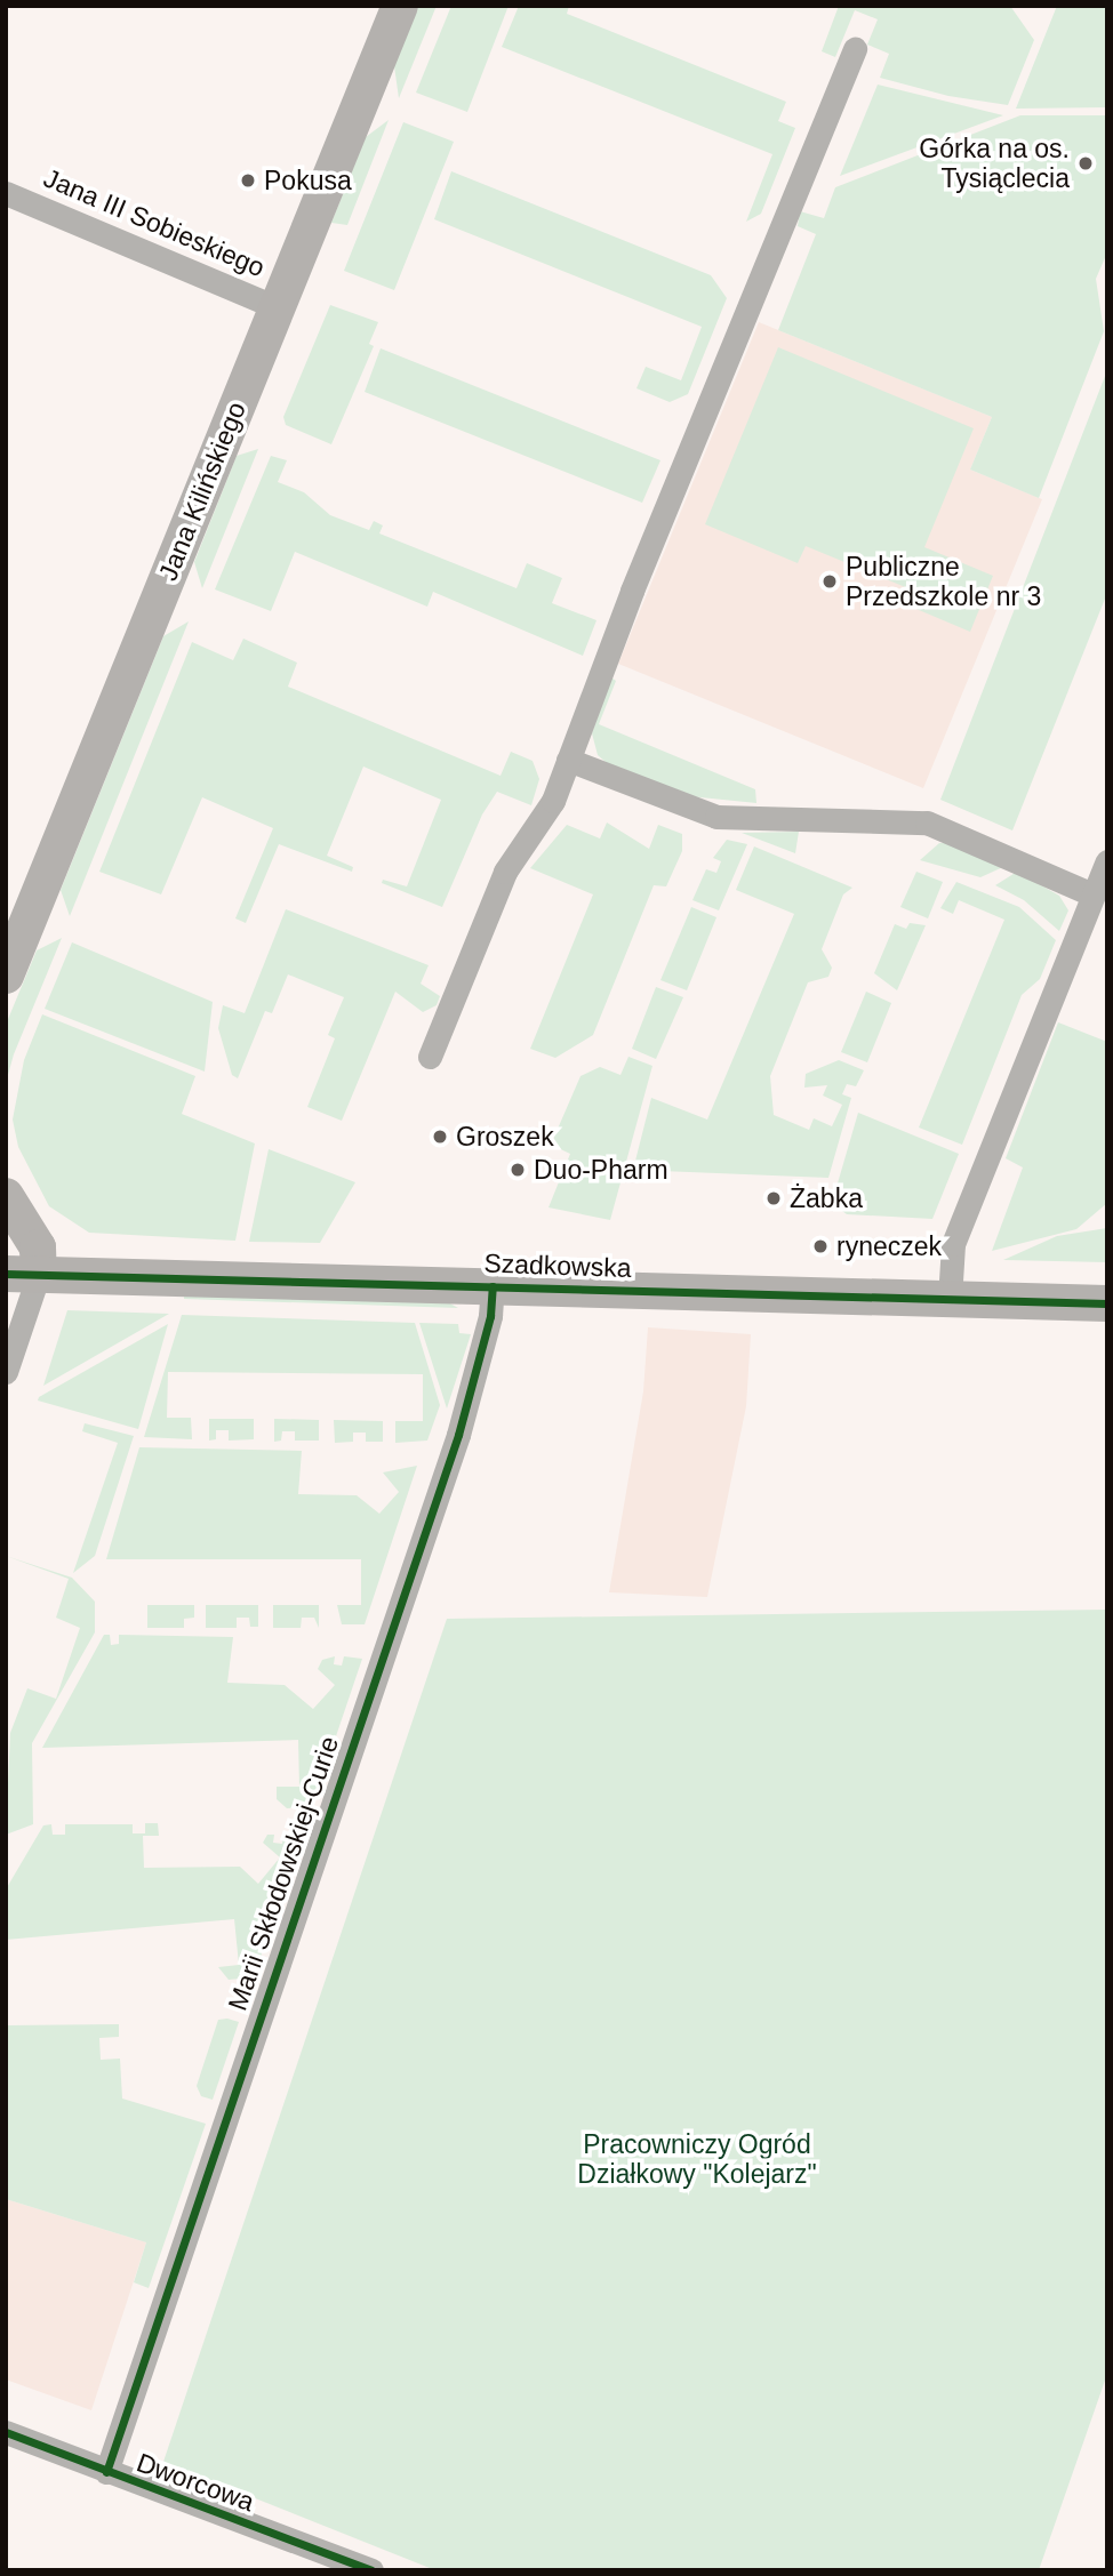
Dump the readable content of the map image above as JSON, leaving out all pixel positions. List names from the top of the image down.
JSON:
{
  "streets": {
    "street": [
      "Jana III Sobieskiego",
      "Jana Kilińskiego",
      "Szadkowska",
      "Marii Skłodowskiej-Curie",
      "Dworcowa"
    ]
  },
  "crossings": [
    ["Jana III Sobieskiego", "Jana Kilińskiego"],
    ["Szadkowska", "Marii Skłodowskiej-Curie"],
    ["Marii Skłodowskiej-Curie", "Dworcowa"]
  ],
  "parks": ["Pracowniczy Ogród Działkowy \"Kolejarz\""],
  "places": [
    "Górka na os. Tysiąclecia",
    "Pokusa",
    "Publiczne Przedszkole nr 3",
    "Groszek",
    "Duo-Pharm",
    "Żabka",
    "ryneczek"
  ]
}
